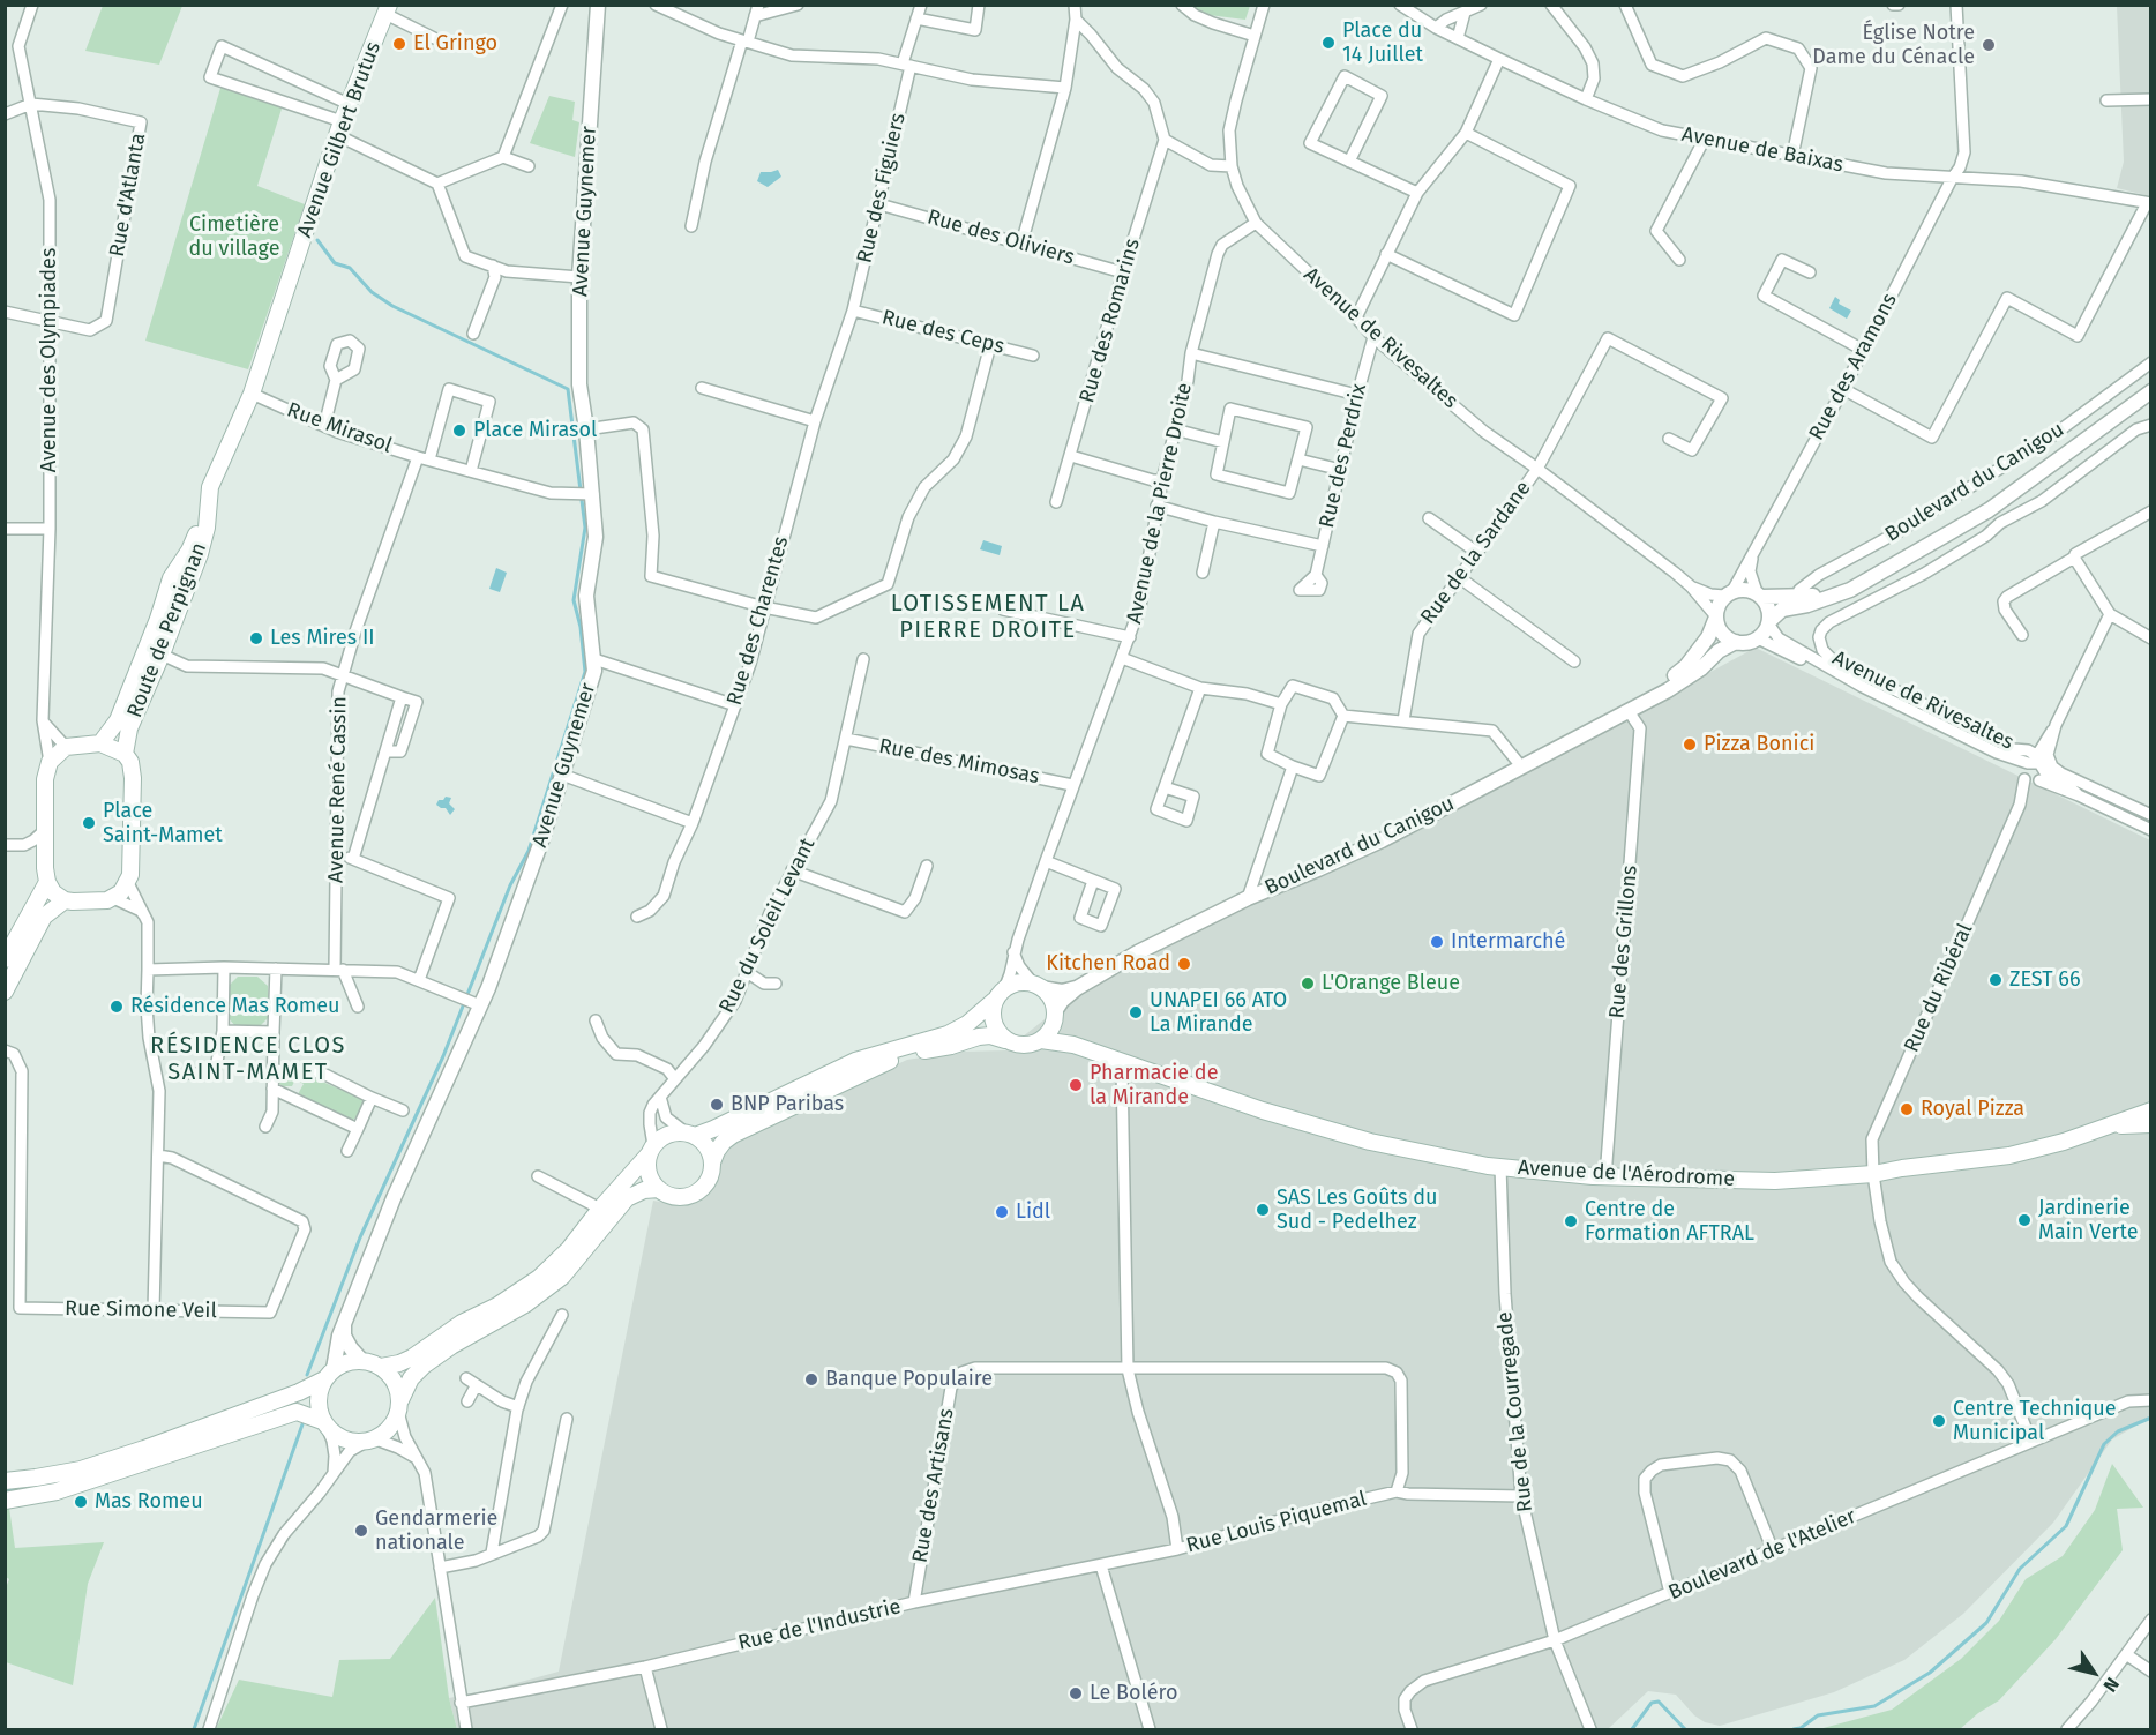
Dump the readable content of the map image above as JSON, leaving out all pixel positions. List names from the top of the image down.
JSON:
{
  "streets": {
    "main road": ["Avenue Gilbert Brutus", "Route de Perpignan", "Avenue de l'Aérodrome"],
    "street": [
      "Avenue de Baixas",
      "Rue des Figuiers",
      "Rue d'Atlanta",
      "Avenue Guynemer",
      "Rue des Oliviers",
      "Rue des Romarins",
      "Rue des Ceps",
      "Avenue de Rivesaltes",
      "Avenue des Olympiades",
      "Rue des Aramons",
      "Rue Mirasol",
      "Rue des Perdrix",
      "Boulevard du Canigou",
      "Avenue de la Pierre Droite",
      "Rue de la Sardane",
      "Rue des Charentes",
      "Rue des Mimosas",
      "Avenue René Cassin",
      "Rue du Soleil Levant",
      "Rue des Grillons",
      "Rue du Ribéral",
      "Rue Simone Veil",
      "Rue de la Courregade",
      "Rue des Artisans",
      "Rue Louis Piquemal",
      "Boulevard de l'Atelier",
      "Rue de l'Industrie"
    ]
  },
  "crossings": [
    ["Avenue Gilbert Brutus", "Rue Mirasol"],
    ["Avenue Gilbert Brutus", "Route de Perpignan"],
    ["Avenue de Baixas", "Rue des Aramons"],
    ["Rue des Figuiers", "Rue des Oliviers"],
    ["Rue des Figuiers", "Rue des Ceps"],
    ["Rue des Figuiers", "Rue des Charentes"],
    ["Rue d'Atlanta", "Avenue des Olympiades"],
    ["Avenue Guynemer", "Rue Mirasol"],
    ["Rue des Oliviers", "Rue des Romarins"],
    ["Rue des Ceps", "Rue des Charentes"],
    ["Avenue de Rivesaltes", "Rue des Aramons"],
    ["Avenue de Rivesaltes", "Rue des Perdrix"],
    ["Avenue de Rivesaltes", "Boulevard du Canigou"],
    ["Avenue de Rivesaltes", "Avenue de la Pierre Droite"],
    ["Avenue de Rivesaltes", "Rue de la Sardane"],
    ["Avenue de Rivesaltes", "Rue du Ribéral"],
    ["Rue des Aramons", "Boulevard du Canigou"],
    ["Rue Mirasol", "Route de Perpignan"],
    ["Rue Mirasol", "Avenue René Cassin"],
    ["Boulevard du Canigou", "Avenue de la Pierre Droite"],
    ["Boulevard du Canigou", "Rue des Grillons"],
    ["Boulevard du Canigou", "Avenue de l'Aérodrome"],
    ["Avenue de la Pierre Droite", "Rue des Mimosas"],
    ["Avenue de la Pierre Droite", "Avenue de l'Aérodrome"],
    ["Rue des Mimosas", "Rue du Soleil Levant"],
    ["Rue des Grillons", "Avenue de l'Aérodrome"],
    ["Rue du Ribéral", "Avenue de l'Aérodrome"],
    ["Rue du Ribéral", "Boulevard de l'Atelier"],
    ["Avenue de l'Aérodrome", "Rue de la Courregade"],
    ["Avenue de l'Aérodrome", "Rue Louis Piquemal"],
    ["Rue de la Courregade", "Rue Louis Piquemal"],
    ["Rue de la Courregade", "Boulevard de l'Atelier"],
    ["Rue des Artisans", "Rue Louis Piquemal"],
    ["Rue des Artisans", "Rue de l'Industrie"],
    ["Rue Louis Piquemal", "Rue de l'Industrie"]
  ],
  "districts": ["LOTISSEMENT LA PIERRE DROITE", "RÉSIDENCE CLOS SAINT-MAMET"],
  "parks": ["Cimetière du village"],
  "places": [
    "Place du 14 Juillet",
    "El Gringo",
    "Église Notre Dame du Cénacle",
    "Place Mirasol",
    "Les Mires II",
    "Pizza Bonici",
    "Place Saint-Mamet",
    "Intermarché",
    "Kitchen Road",
    "ZEST 66",
    "L'Orange Bleue",
    "Résidence Mas Romeu",
    "UNAPEI 66 ATO La Mirande",
    "Pharmacie de la Mirande",
    "BNP Paribas",
    "Royal Pizza",
    "SAS Les Goûts du Sud - Pedelhez",
    "Lidl",
    "Jardinerie Main Verte",
    "Centre de Formation AFTRAL",
    "Banque Populaire",
    "Centre Technique Municipal",
    "Mas Romeu",
    "Gendarmerie nationale",
    "Le Boléro"
  ],
  "north": "bottom right"
}
